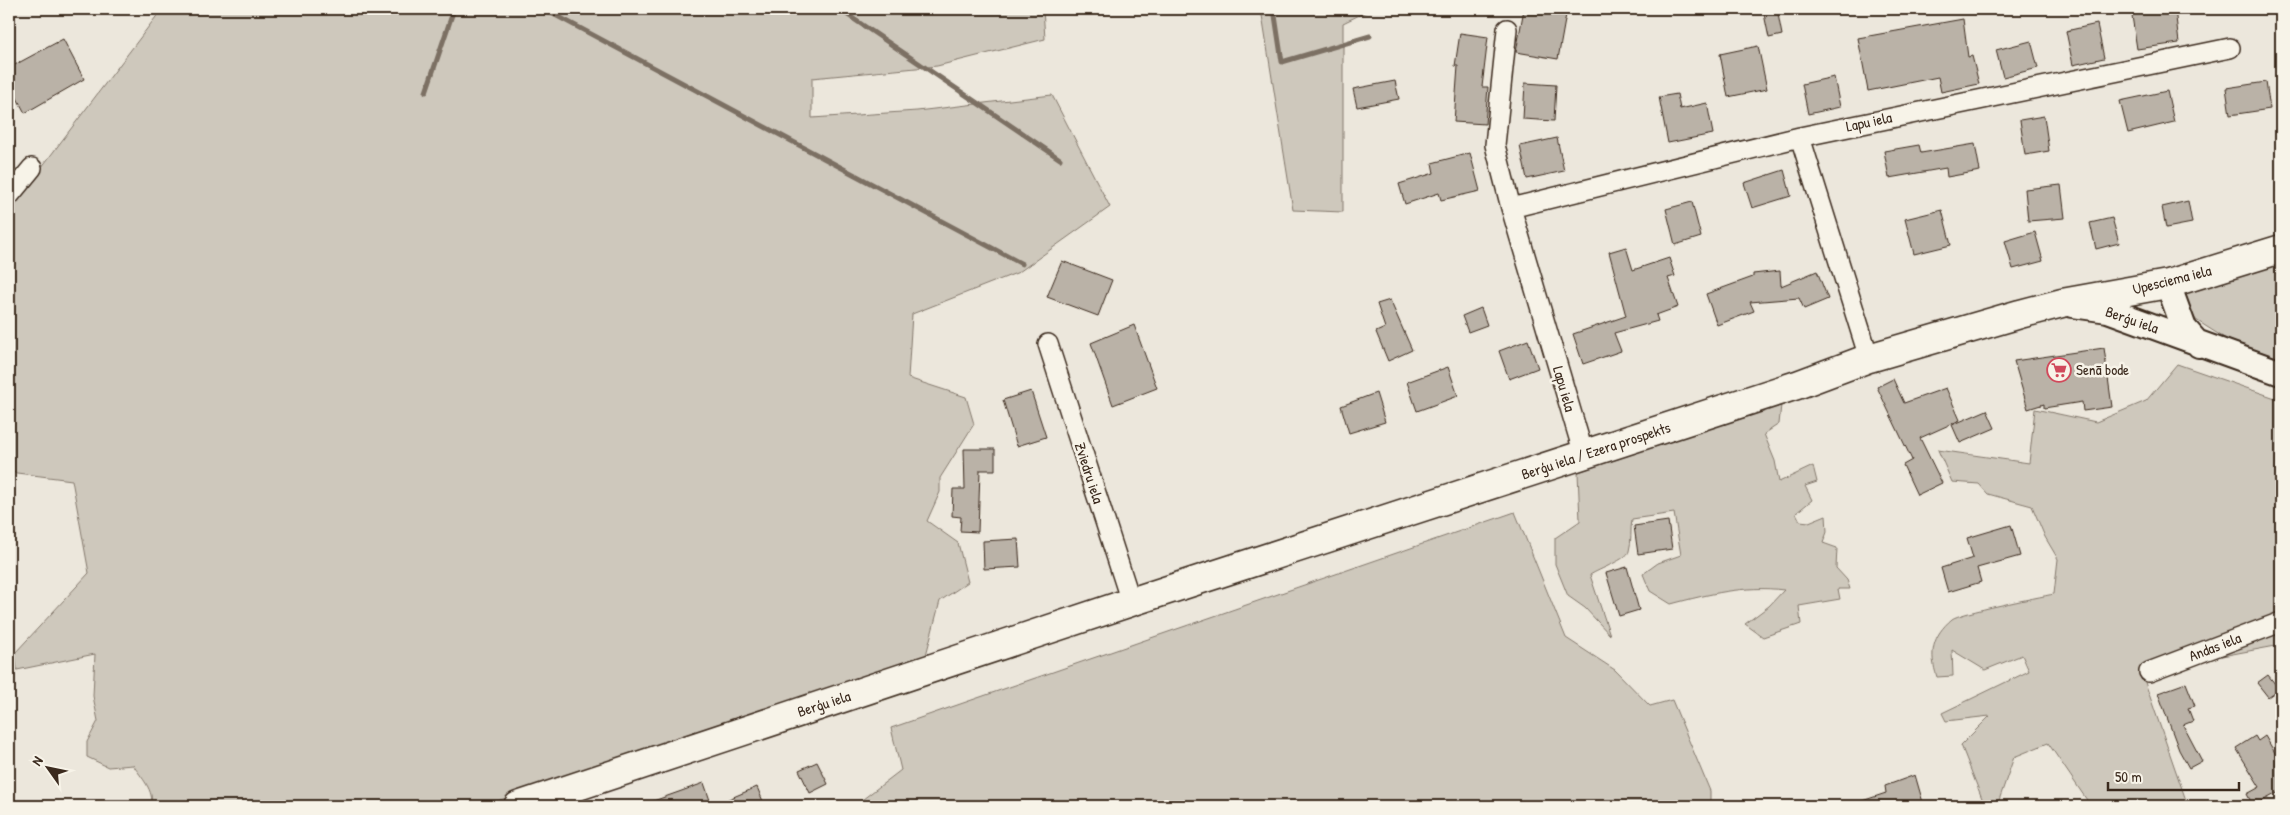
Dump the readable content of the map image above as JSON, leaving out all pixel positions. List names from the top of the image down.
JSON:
{
  "streets": {
    "main road": ["Upesciema iela", "Berģu iela", "Berģu iela / Ezera prospekts"],
    "street": ["Lapu iela", "Zviedru iela", "Andas iela"]
  },
  "crossings": [
    ["Lapu iela", "Berģu iela / Ezera prospekts"],
    ["Upesciema iela", "Berģu iela"],
    ["Upesciema iela", "Berģu iela / Ezera prospekts"],
    ["Berģu iela", "Berģu iela / Ezera prospekts"],
    ["Berģu iela", "Zviedru iela"],
    ["Berģu iela / Ezera prospekts", "Zviedru iela"]
  ],
  "places": {
    "supermarket": ["Senā bode"]
  },
  "scale_bar": "50 m",
  "north": "top left"
}
